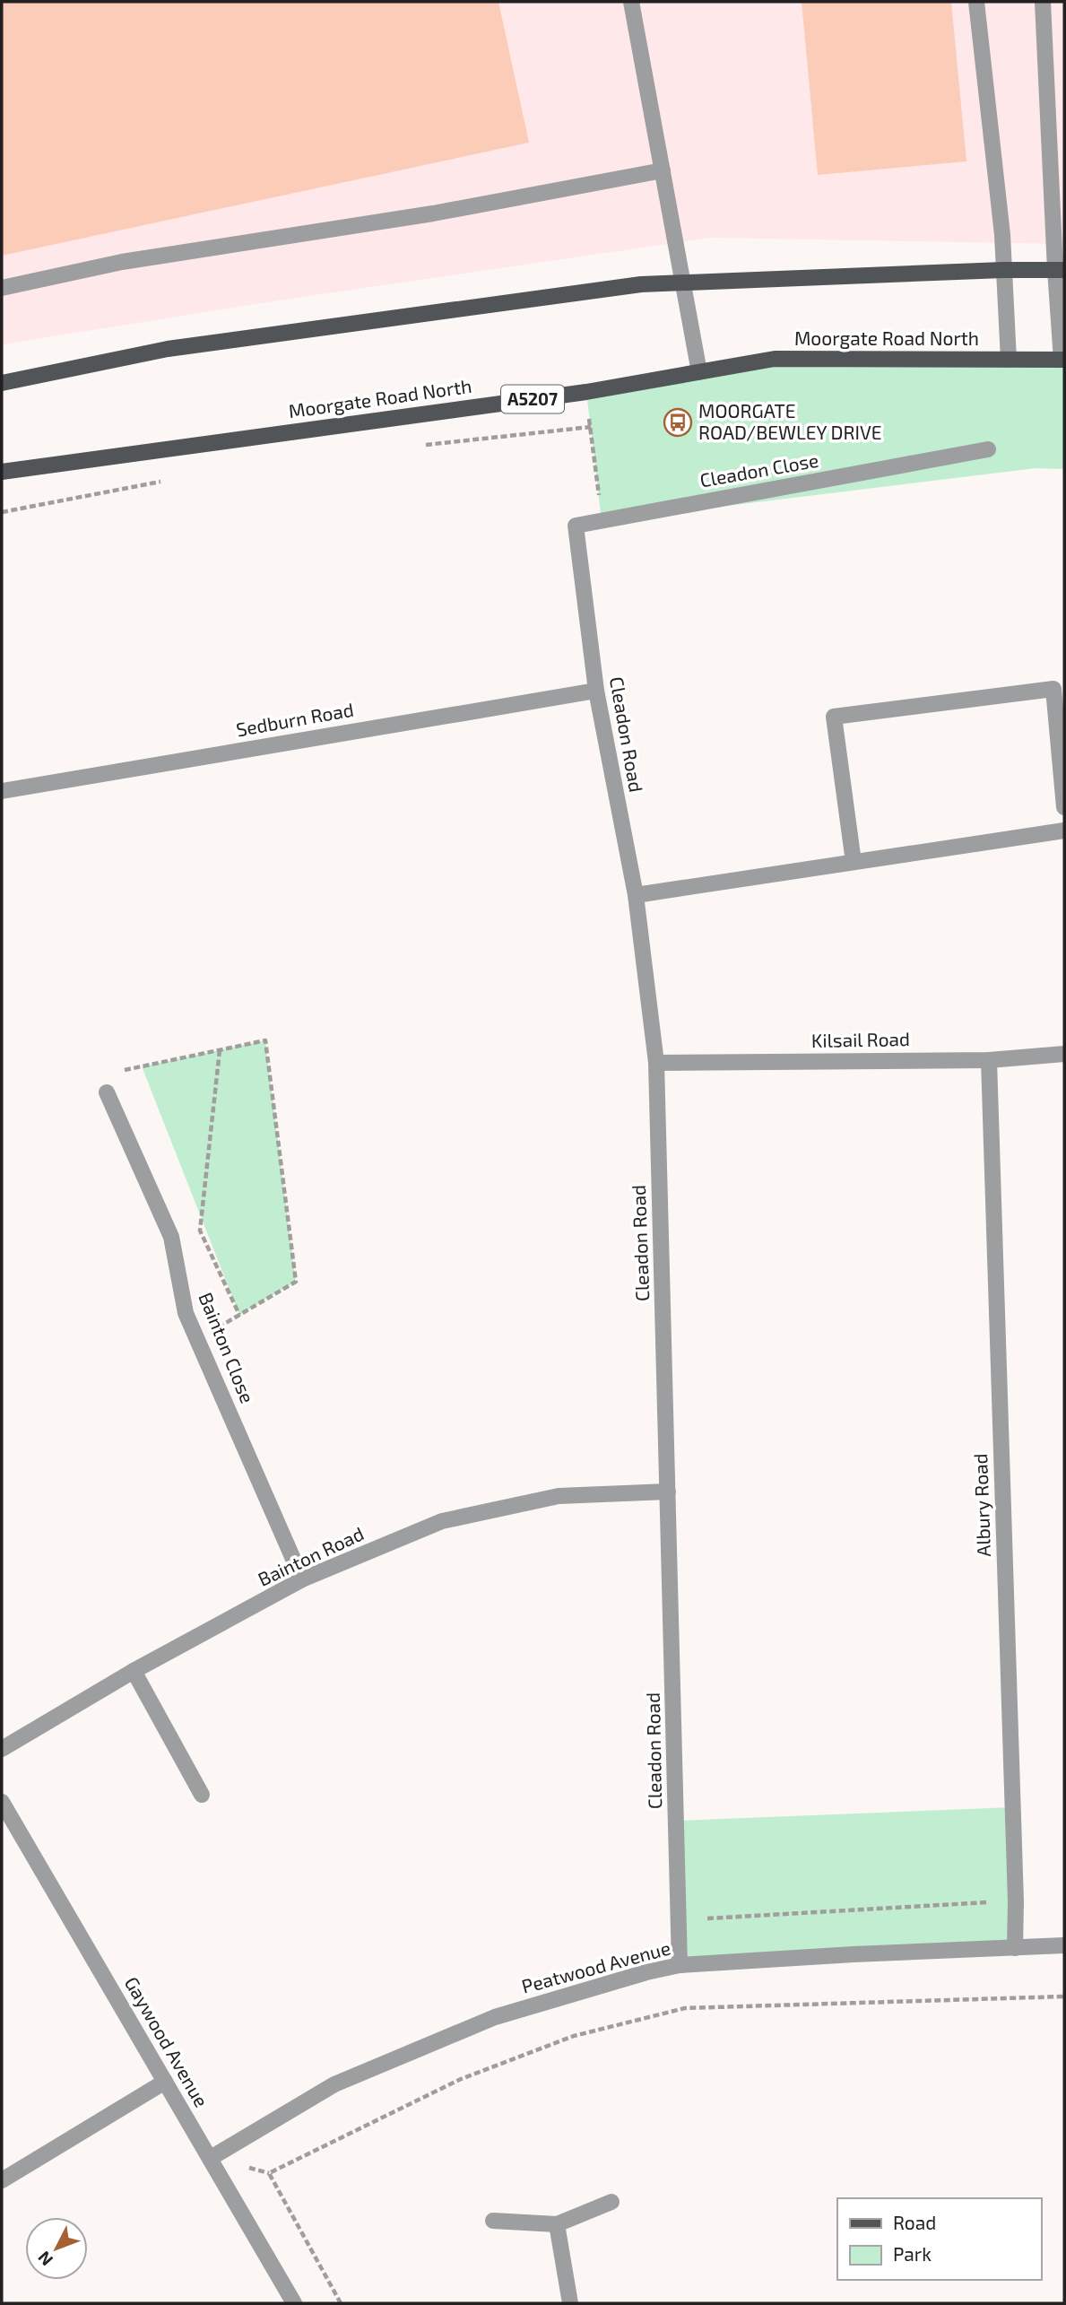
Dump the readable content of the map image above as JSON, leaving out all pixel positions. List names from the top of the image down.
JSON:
{
  "streets": {
    "main road": ["Moorgate Road North", "A5207"],
    "street": [
      "Cleadon Close",
      "Sedburn Road",
      "Cleadon Road",
      "Kilsail Road",
      "Bainton Close",
      "Albury Road",
      "Bainton Road",
      "Peatwood Avenue",
      "Gaywood Avenue"
    ]
  },
  "crossings": [
    ["Cleadon Close", "Cleadon Road"],
    ["Sedburn Road", "Cleadon Road"],
    ["Cleadon Road", "Kilsail Road"],
    ["Cleadon Road", "Bainton Road"],
    ["Cleadon Road", "Peatwood Avenue"],
    ["Kilsail Road", "Albury Road"],
    ["Bainton Close", "Bainton Road"],
    ["Albury Road", "Peatwood Avenue"],
    ["Peatwood Avenue", "Gaywood Avenue"]
  ],
  "places": {
    "bus stop": ["MOORGATE ROAD/BEWLEY DRIVE"]
  },
  "legend": ["Road", "Park"],
  "north": "bottom left"
}
